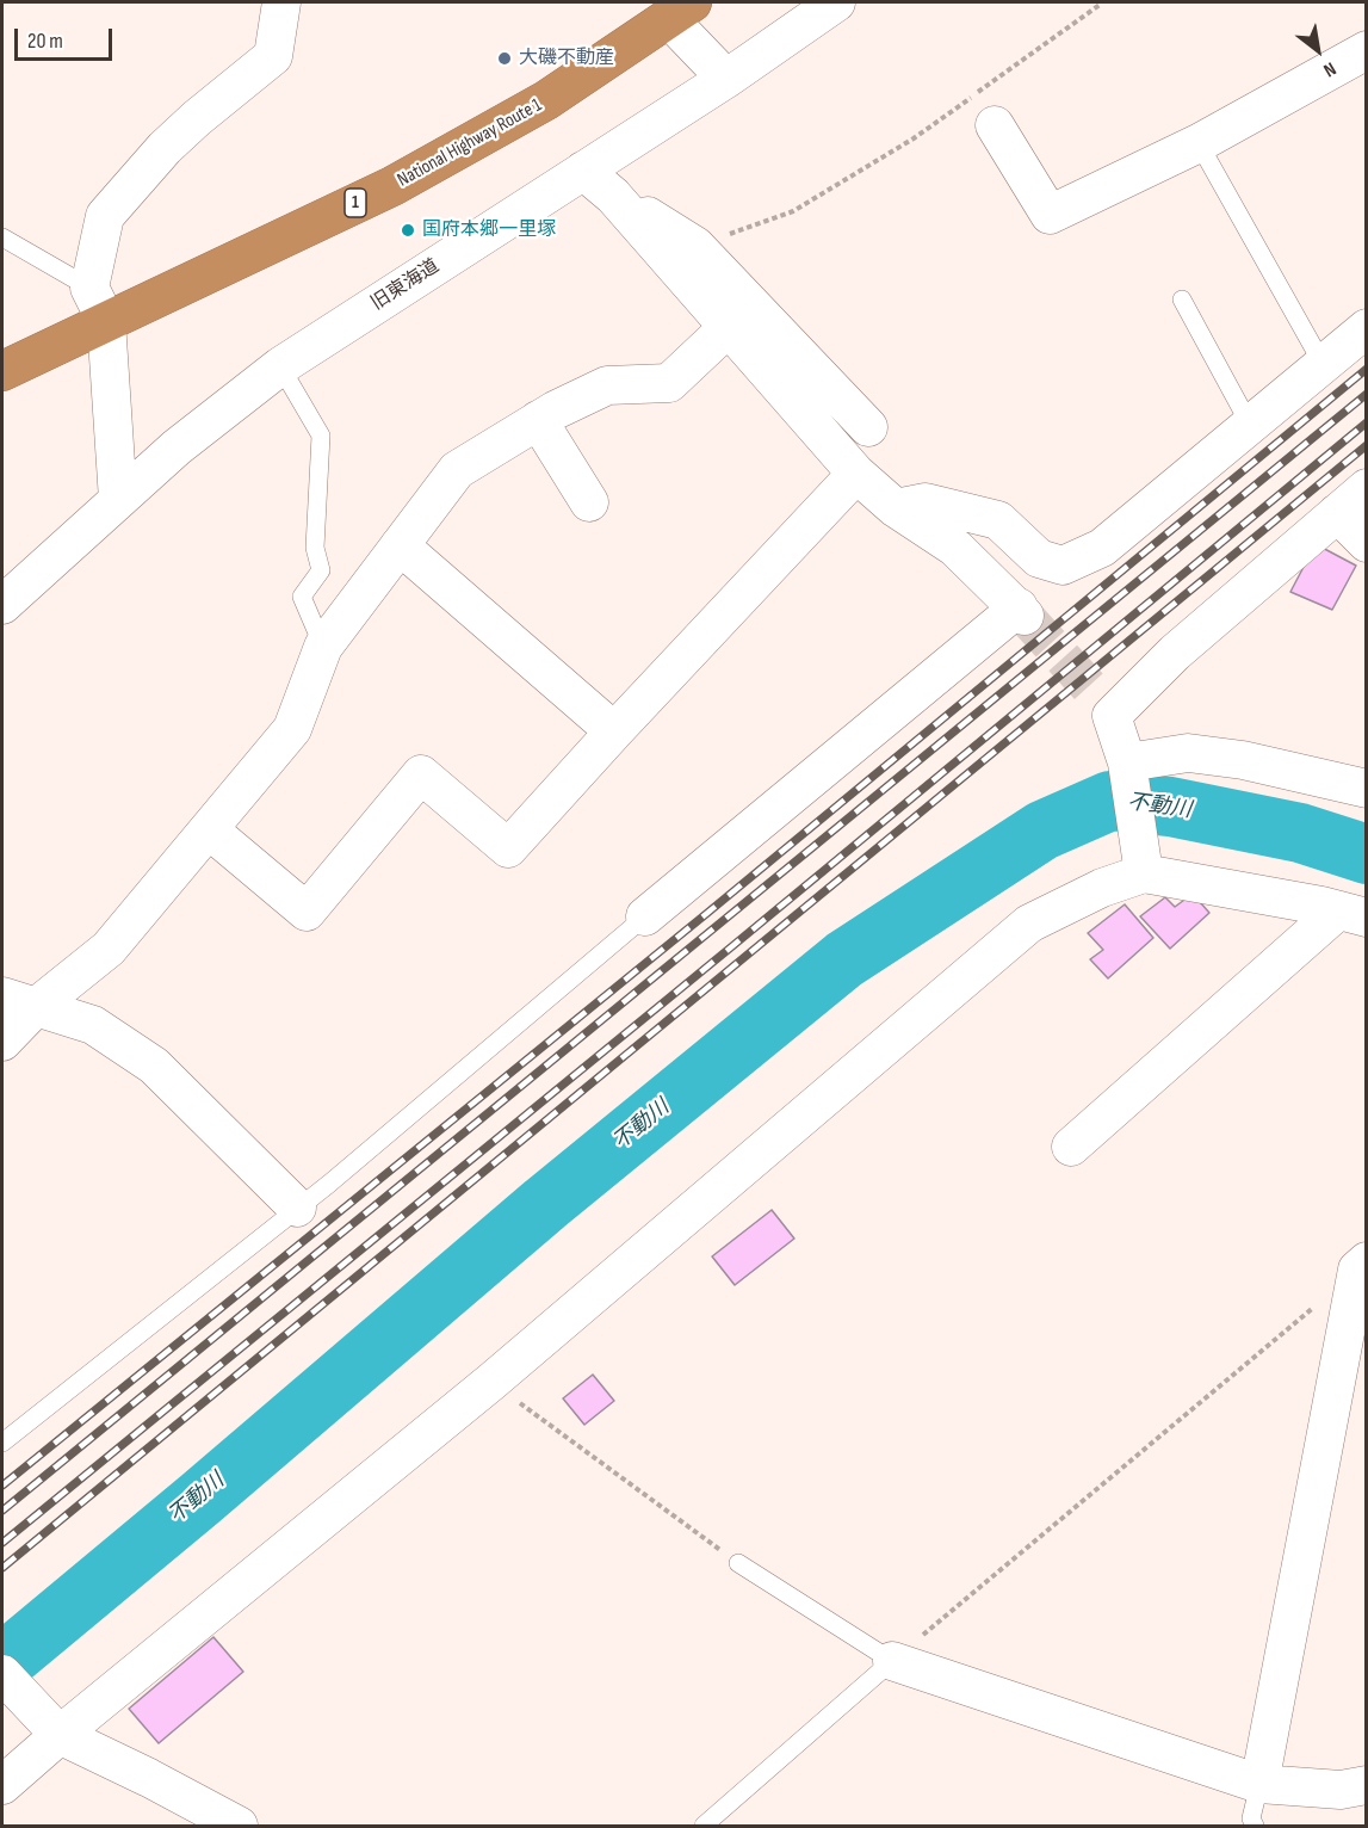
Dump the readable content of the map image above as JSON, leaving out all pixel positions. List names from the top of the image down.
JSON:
{
  "streets": {
    "highway": ["National Highway Route 1", "1"],
    "street": ["旧東海道"]
  },
  "water": ["不動川"],
  "places": ["大磯不動産", "国府本郷一里塚"],
  "scale_bar": "20 m",
  "north": "bottom right"
}
